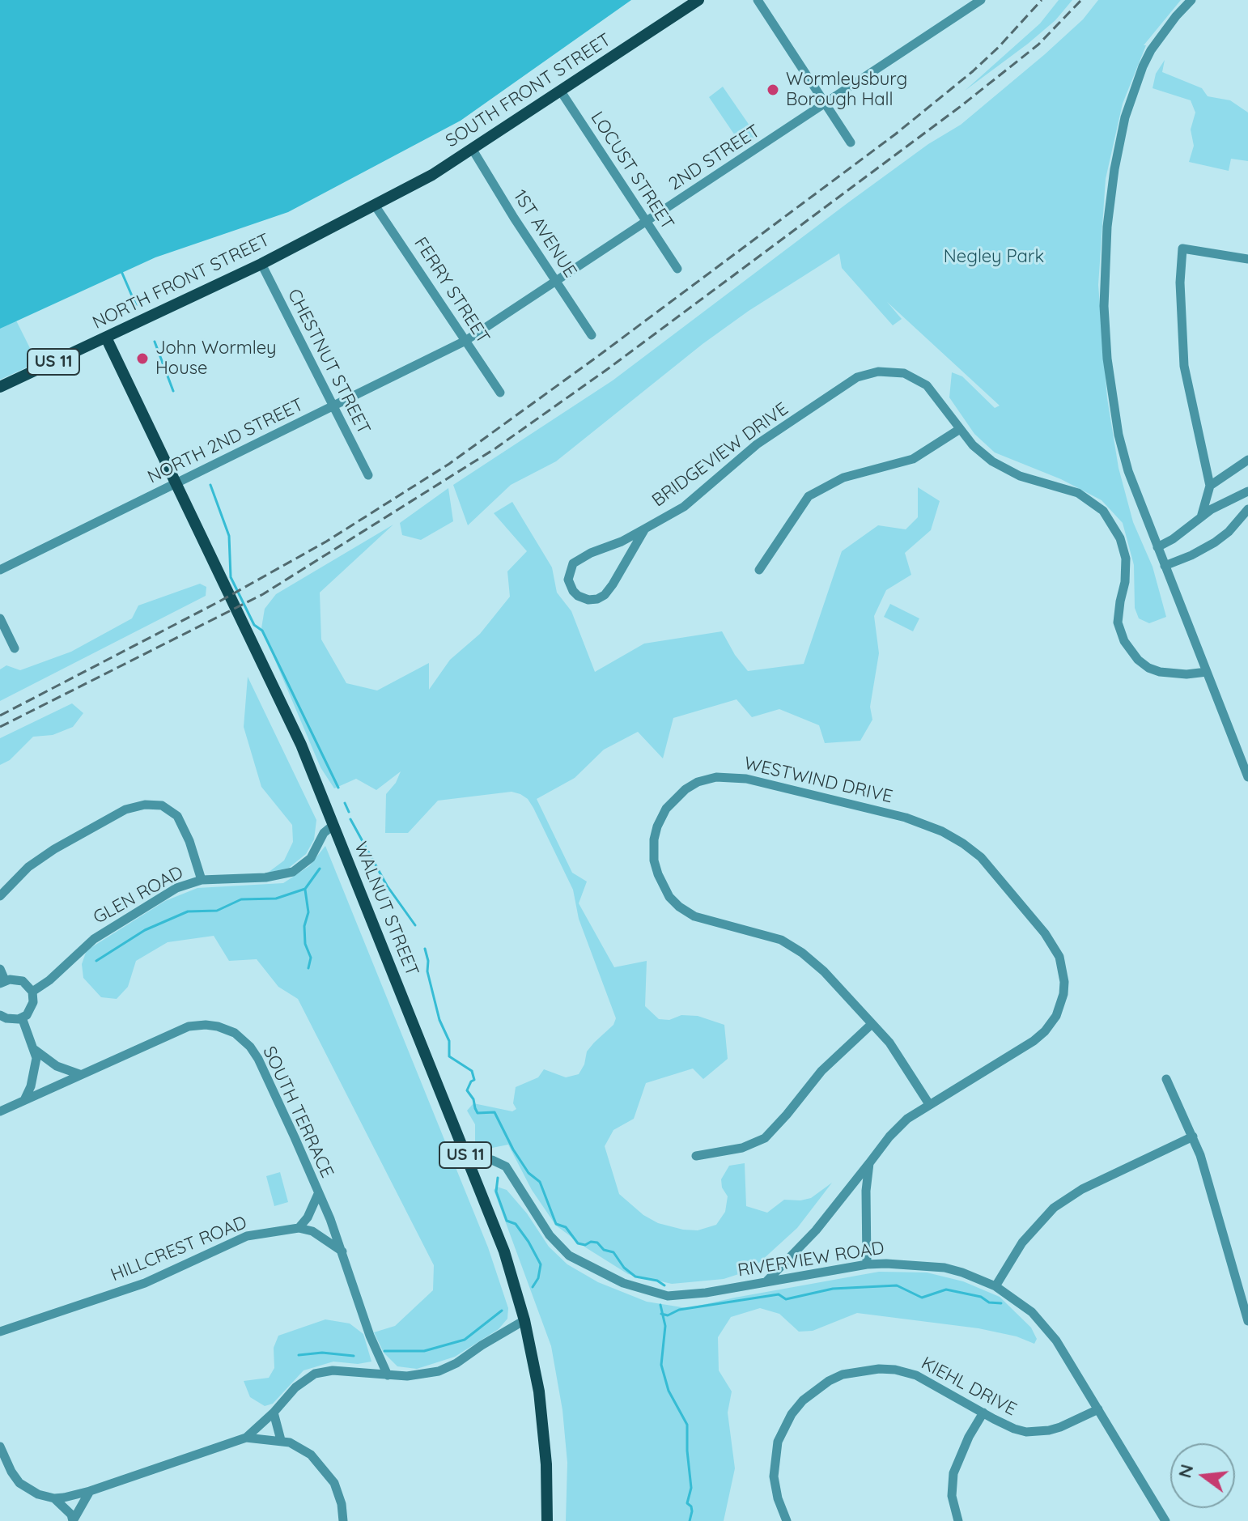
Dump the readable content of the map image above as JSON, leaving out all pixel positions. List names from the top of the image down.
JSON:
{
  "streets": {
    "main road": [
      "SOUTH FRONT STREET",
      "NORTH FRONT STREET",
      "US 11",
      "WALNUT STREET"
    ],
    "street": [
      "2ND STREET",
      "LOCUST STREET",
      "1ST AVENUE",
      "FERRY STREET",
      "CHESTNUT STREET",
      "NORTH 2ND STREET",
      "BRIDGEVIEW DRIVE",
      "WESTWIND DRIVE",
      "GLEN ROAD",
      "SOUTH TERRACE",
      "HILLCREST ROAD",
      "RIVERVIEW ROAD",
      "KIEHL DRIVE"
    ]
  },
  "crossings": [
    ["SOUTH FRONT STREET", "LOCUST STREET"],
    ["SOUTH FRONT STREET", "1ST AVENUE"],
    ["SOUTH FRONT STREET", "NORTH FRONT STREET"],
    ["SOUTH FRONT STREET", "FERRY STREET"],
    ["2ND STREET", "LOCUST STREET"],
    ["2ND STREET", "1ST AVENUE"],
    ["2ND STREET", "FERRY STREET"],
    ["2ND STREET", "NORTH 2ND STREET"],
    ["NORTH FRONT STREET", "FERRY STREET"],
    ["NORTH FRONT STREET", "CHESTNUT STREET"],
    ["NORTH FRONT STREET", "WALNUT STREET"],
    ["FERRY STREET", "NORTH 2ND STREET"],
    ["CHESTNUT STREET", "NORTH 2ND STREET"],
    ["NORTH 2ND STREET", "WALNUT STREET"],
    ["WESTWIND DRIVE", "RIVERVIEW ROAD"],
    ["GLEN ROAD", "WALNUT STREET"],
    ["WALNUT STREET", "RIVERVIEW ROAD"],
    ["RIVERVIEW ROAD", "KIEHL DRIVE"]
  ],
  "parks": ["Negley Park"],
  "places": ["Wormleysburg Borough Hall", "John Wormley House"],
  "north": "left"
}
